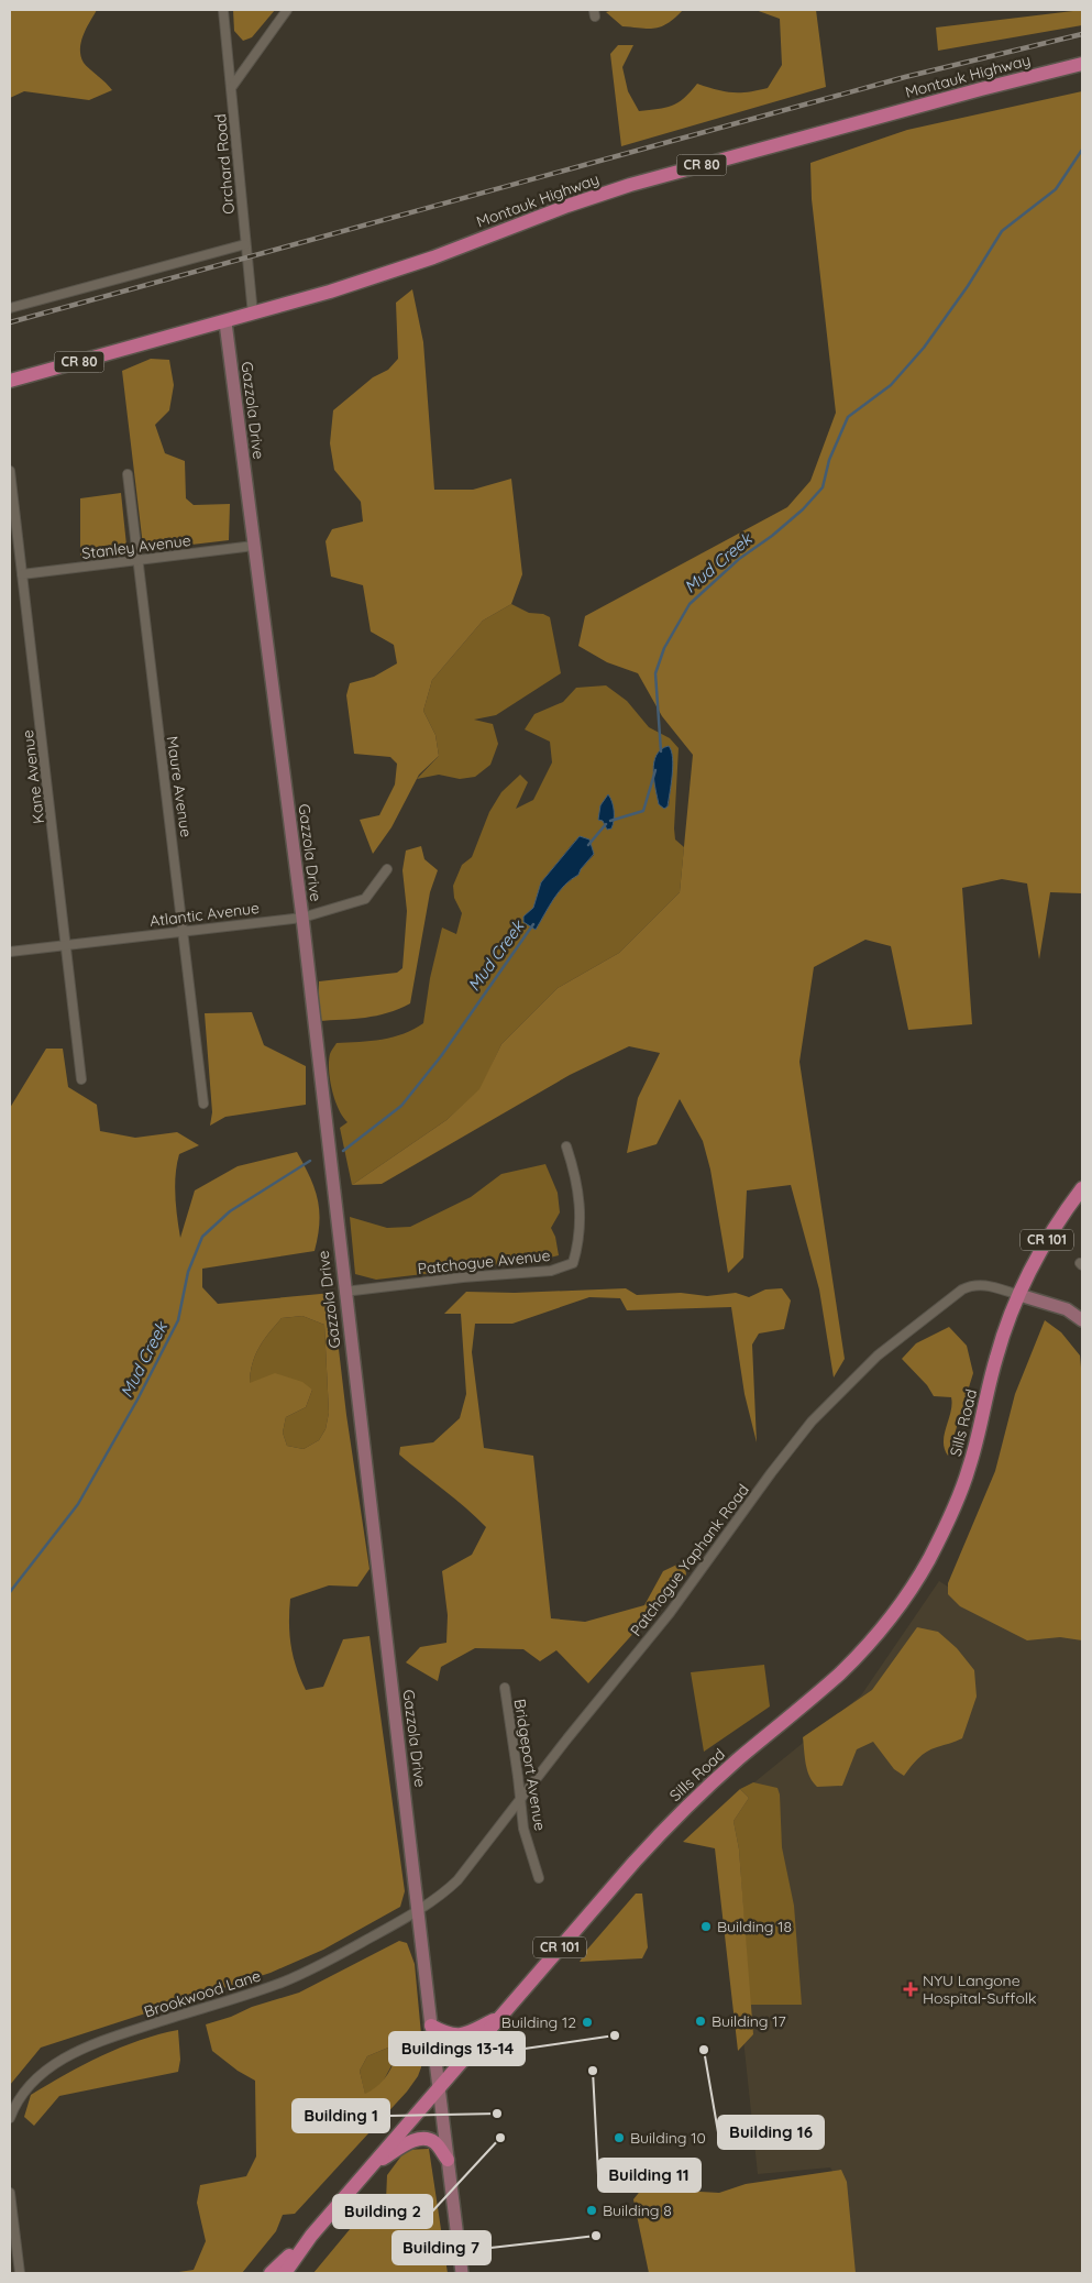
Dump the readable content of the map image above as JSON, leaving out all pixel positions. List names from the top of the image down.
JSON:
{
  "streets": {
    "main road": [
      "Montauk Highway",
      "CR 80",
      "CR 101",
      "Sills Road"
    ],
    "street": [
      "Orchard Road",
      "Gazzola Drive",
      "Stanley Avenue",
      "Kane Avenue",
      "Maure Avenue",
      "Atlantic Avenue",
      "Patchogue Avenue",
      "Patchogue Yaphank Road",
      "Bridgeport Avenue",
      "Brookwood Lane"
    ]
  },
  "crossings": [
    ["Montauk Highway", "Orchard Road"],
    ["Montauk Highway", "Gazzola Drive"],
    ["Gazzola Drive", "Stanley Avenue"],
    ["Gazzola Drive", "Atlantic Avenue"],
    ["Gazzola Drive", "Patchogue Avenue"],
    ["Gazzola Drive", "Sills Road"],
    ["Gazzola Drive", "Patchogue Yaphank Road"],
    ["Gazzola Drive", "Brookwood Lane"],
    ["Stanley Avenue", "Kane Avenue"],
    ["Stanley Avenue", "Maure Avenue"],
    ["Kane Avenue", "Atlantic Avenue"],
    ["Maure Avenue", "Atlantic Avenue"],
    ["CR 101", "Sills Road"],
    ["CR 101", "Patchogue Yaphank Road"],
    ["Sills Road", "Patchogue Yaphank Road"],
    ["Patchogue Yaphank Road", "Bridgeport Avenue"],
    ["Patchogue Yaphank Road", "Brookwood Lane"]
  ],
  "water": ["Mud Creek"],
  "places": {
    "other": [
      "Building 18",
      "Building 17",
      "Building 12",
      "Buildings 13-14",
      "Building 16",
      "Building 11",
      "Building 1",
      "Building 2",
      "Building 10",
      "Building 8",
      "Building 7"
    ],
    "health": ["NYU Langone Hospital-Suffolk"]
  }
}
